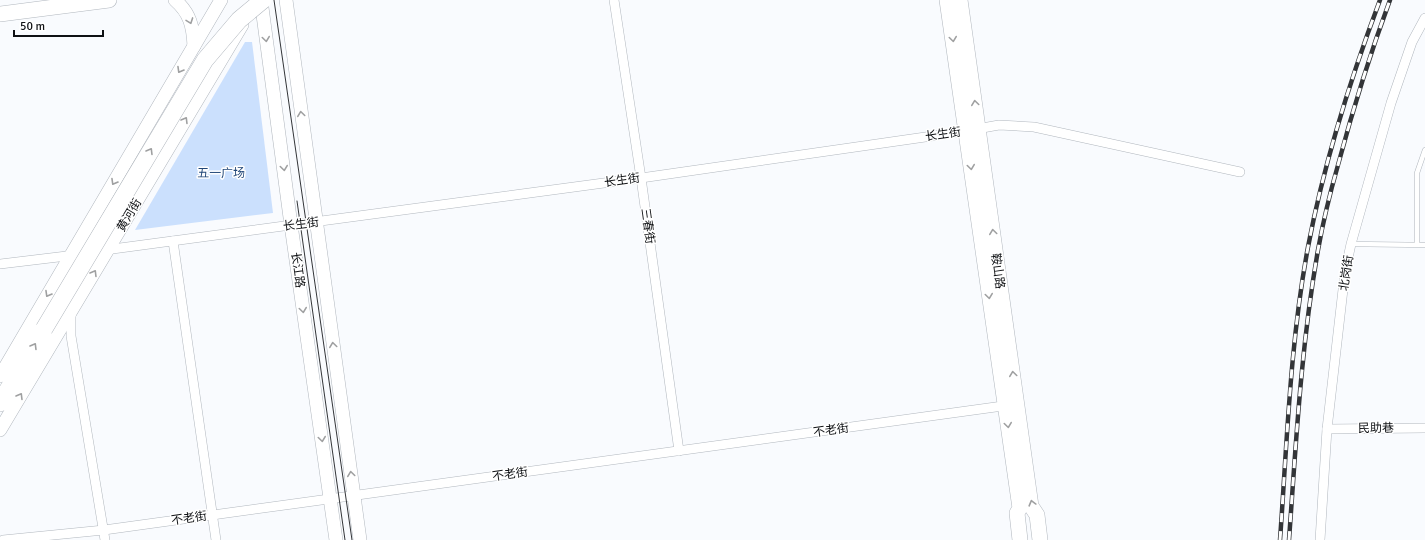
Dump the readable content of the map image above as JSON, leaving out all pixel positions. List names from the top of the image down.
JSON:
{
  "streets": {
    "main road": ["黄河街", "长江路", "鞍山路"],
    "street": [
      "长生街",
      "三春街",
      "北岗街",
      "民助巷",
      "不老街"
    ]
  },
  "crossings": [
    ["长生街", "黄河街"],
    ["长生街", "三春街"],
    ["长生街", "长江路"],
    ["长生街", "鞍山路"],
    ["三春街", "不老街"],
    ["长江路", "不老街"],
    ["鞍山路", "不老街"],
    ["北岗街", "民助巷"]
  ],
  "parks": ["五一广场"],
  "scale_bar": "50 m"
}
